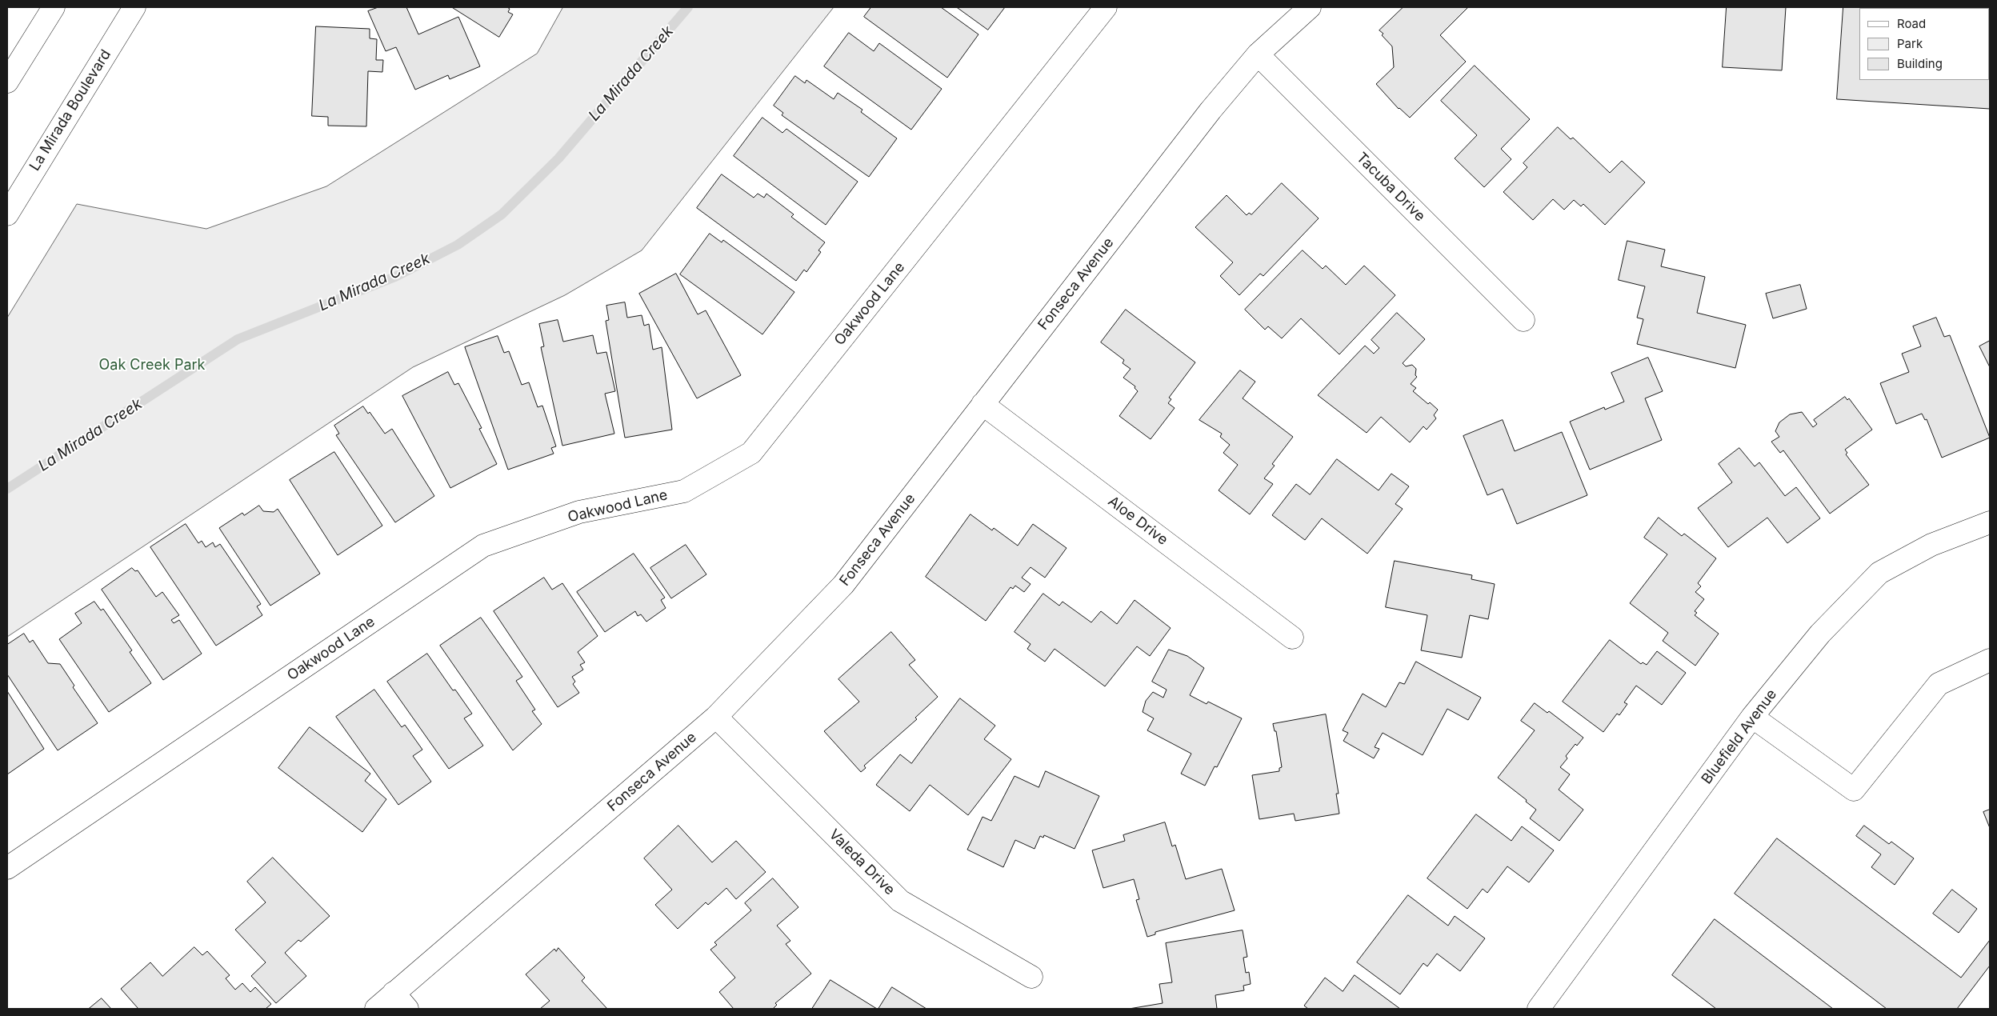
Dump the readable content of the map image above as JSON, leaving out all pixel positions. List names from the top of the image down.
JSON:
{
  "streets": {
    "street": [
      "La Mirada Boulevard",
      "Tacuba Drive",
      "Fonseca Avenue",
      "Oakwood Lane",
      "Aloe Drive",
      "Bluefield Avenue",
      "Valeda Drive"
    ]
  },
  "crossings": [
    ["Tacuba Drive", "Fonseca Avenue"],
    ["Fonseca Avenue", "Aloe Drive"],
    ["Fonseca Avenue", "Valeda Drive"]
  ],
  "water": ["La Mirada Creek"],
  "parks": ["Oak Creek Park"],
  "legend": ["Road", "Park", "Building"]
}
